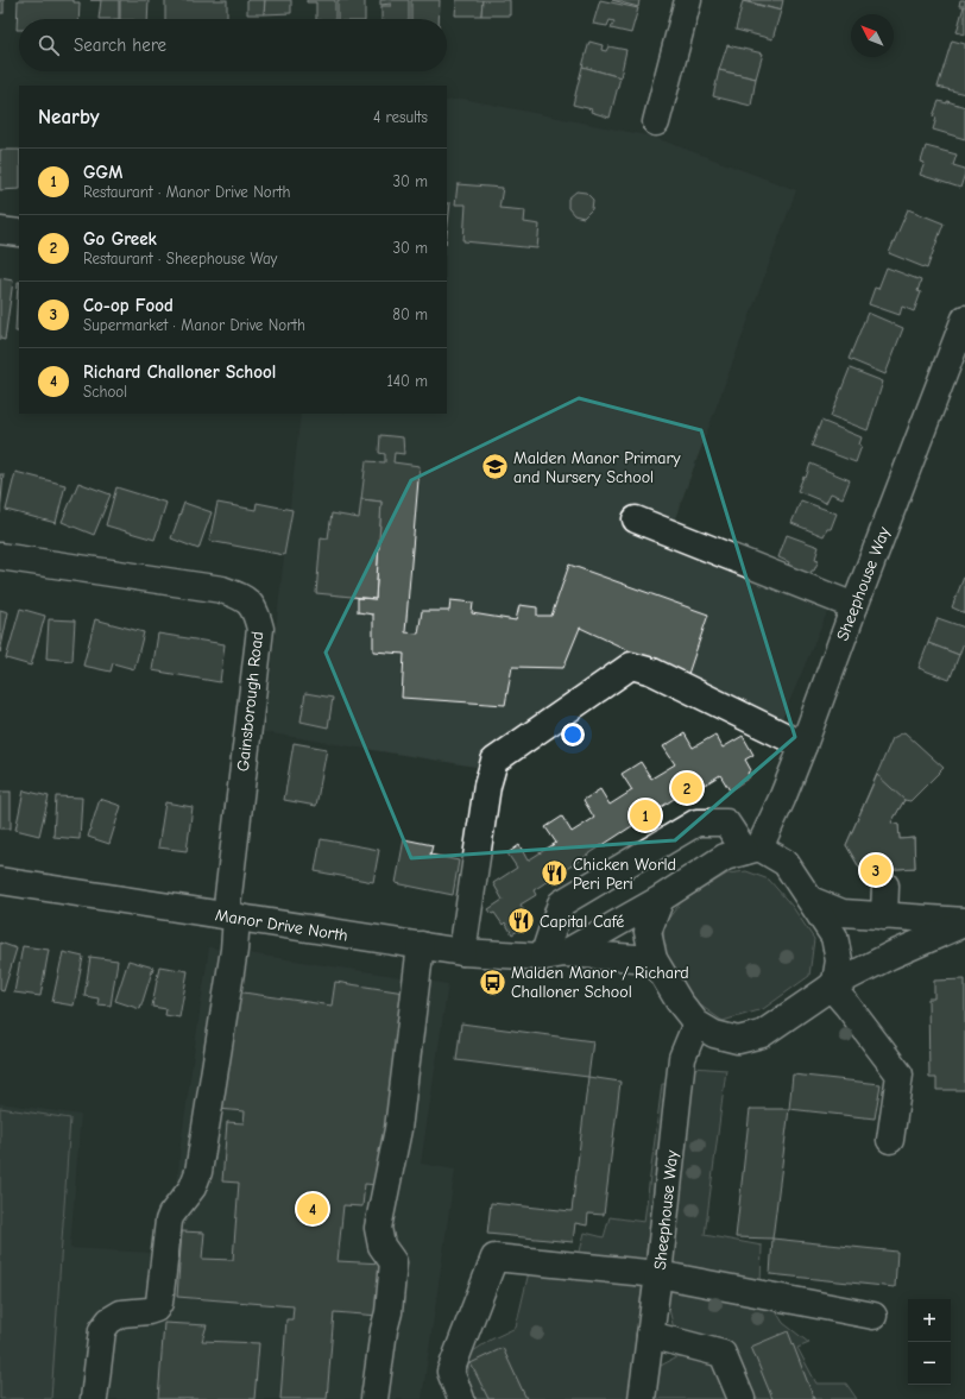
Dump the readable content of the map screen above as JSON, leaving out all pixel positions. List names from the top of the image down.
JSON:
{
  "streets": {
    "street": ["Sheephouse Way", "Gainsborough Road", "Manor Drive North"]
  },
  "crossings": [
    ["Gainsborough Road", "Manor Drive North"]
  ],
  "places": {
    "school or university": ["Malden Manor Primary and Nursery School"],
    "restaurant": ["Chicken World Peri Peri", "Capital Café"],
    "bus stop": ["Malden Manor / Richard Challoner School"]
  },
  "north": "top left",
  "page": {
    "search": "Search here",
    "heading": ["Nearby", "4 results"],
    "list": [
      {
        "mark": "1",
        "name": "GGM",
        "note": "Restaurant · Manor Drive North",
        "value": "30 m"
      },
      {
        "mark": "2",
        "name": "Go Greek",
        "note": "Restaurant · Sheephouse Way",
        "value": "30 m"
      },
      {
        "mark": "3",
        "name": "Co-op Food",
        "note": "Supermarket · Manor Drive North",
        "value": "80 m"
      },
      {
        "mark": "4",
        "name": "Richard Challoner School",
        "note": "School",
        "value": "140 m"
      }
    ],
    "pins": [
      "2",
      "1",
      "3",
      "4"
    ],
    "map_buttons": ["+", "−"]
  }
}
